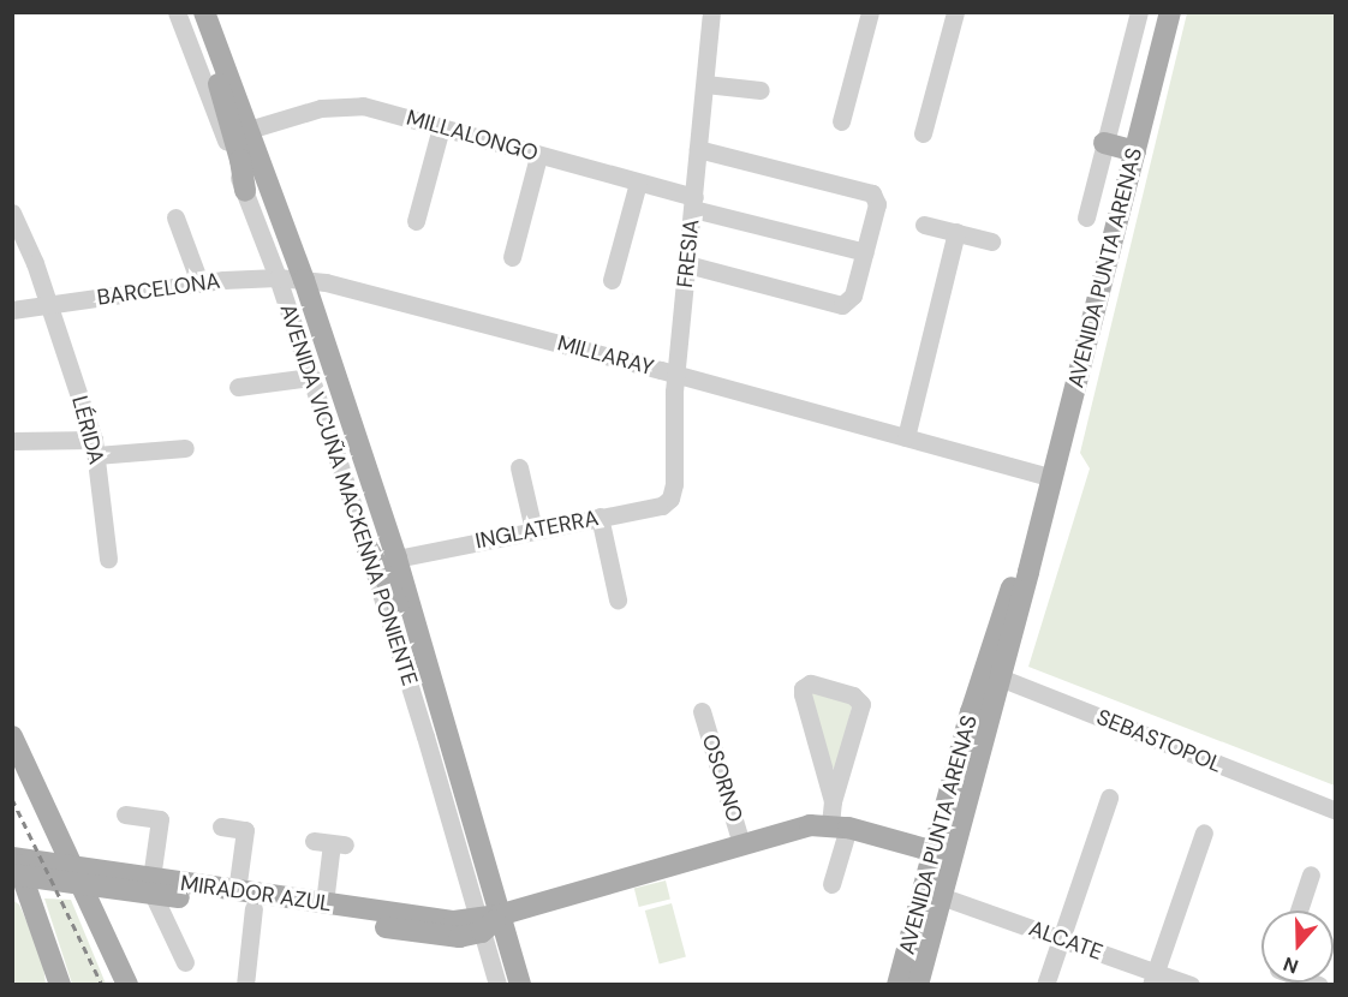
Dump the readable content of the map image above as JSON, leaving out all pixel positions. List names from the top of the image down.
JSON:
{
  "streets": {
    "main road": ["AVENIDA PUNTA ARENAS", "AVENIDA VICUÑA MACKENNA PONIENTE", "MIRADOR AZUL"],
    "street": [
      "MILLALONGO",
      "FRESIA",
      "BARCELONA",
      "MILLARAY",
      "LÉRIDA",
      "INGLATERRA",
      "SEBASTOPOL",
      "OSORNO",
      "ALCATE"
    ]
  },
  "crossings": [
    ["MILLALONGO", "FRESIA"],
    ["MILLALONGO", "AVENIDA VICUÑA MACKENNA PONIENTE"],
    ["FRESIA", "MILLARAY"],
    ["FRESIA", "INGLATERRA"],
    ["AVENIDA PUNTA ARENAS", "MILLARAY"],
    ["AVENIDA PUNTA ARENAS", "SEBASTOPOL"],
    ["AVENIDA PUNTA ARENAS", "MIRADOR AZUL"],
    ["AVENIDA PUNTA ARENAS", "ALCATE"],
    ["BARCELONA", "MILLARAY"],
    ["BARCELONA", "LÉRIDA"],
    ["BARCELONA", "AVENIDA VICUÑA MACKENNA PONIENTE"],
    ["MILLARAY", "AVENIDA VICUÑA MACKENNA PONIENTE"],
    ["AVENIDA VICUÑA MACKENNA PONIENTE", "INGLATERRA"],
    ["AVENIDA VICUÑA MACKENNA PONIENTE", "MIRADOR AZUL"],
    ["OSORNO", "MIRADOR AZUL"]
  ],
  "north": "bottom"
}
